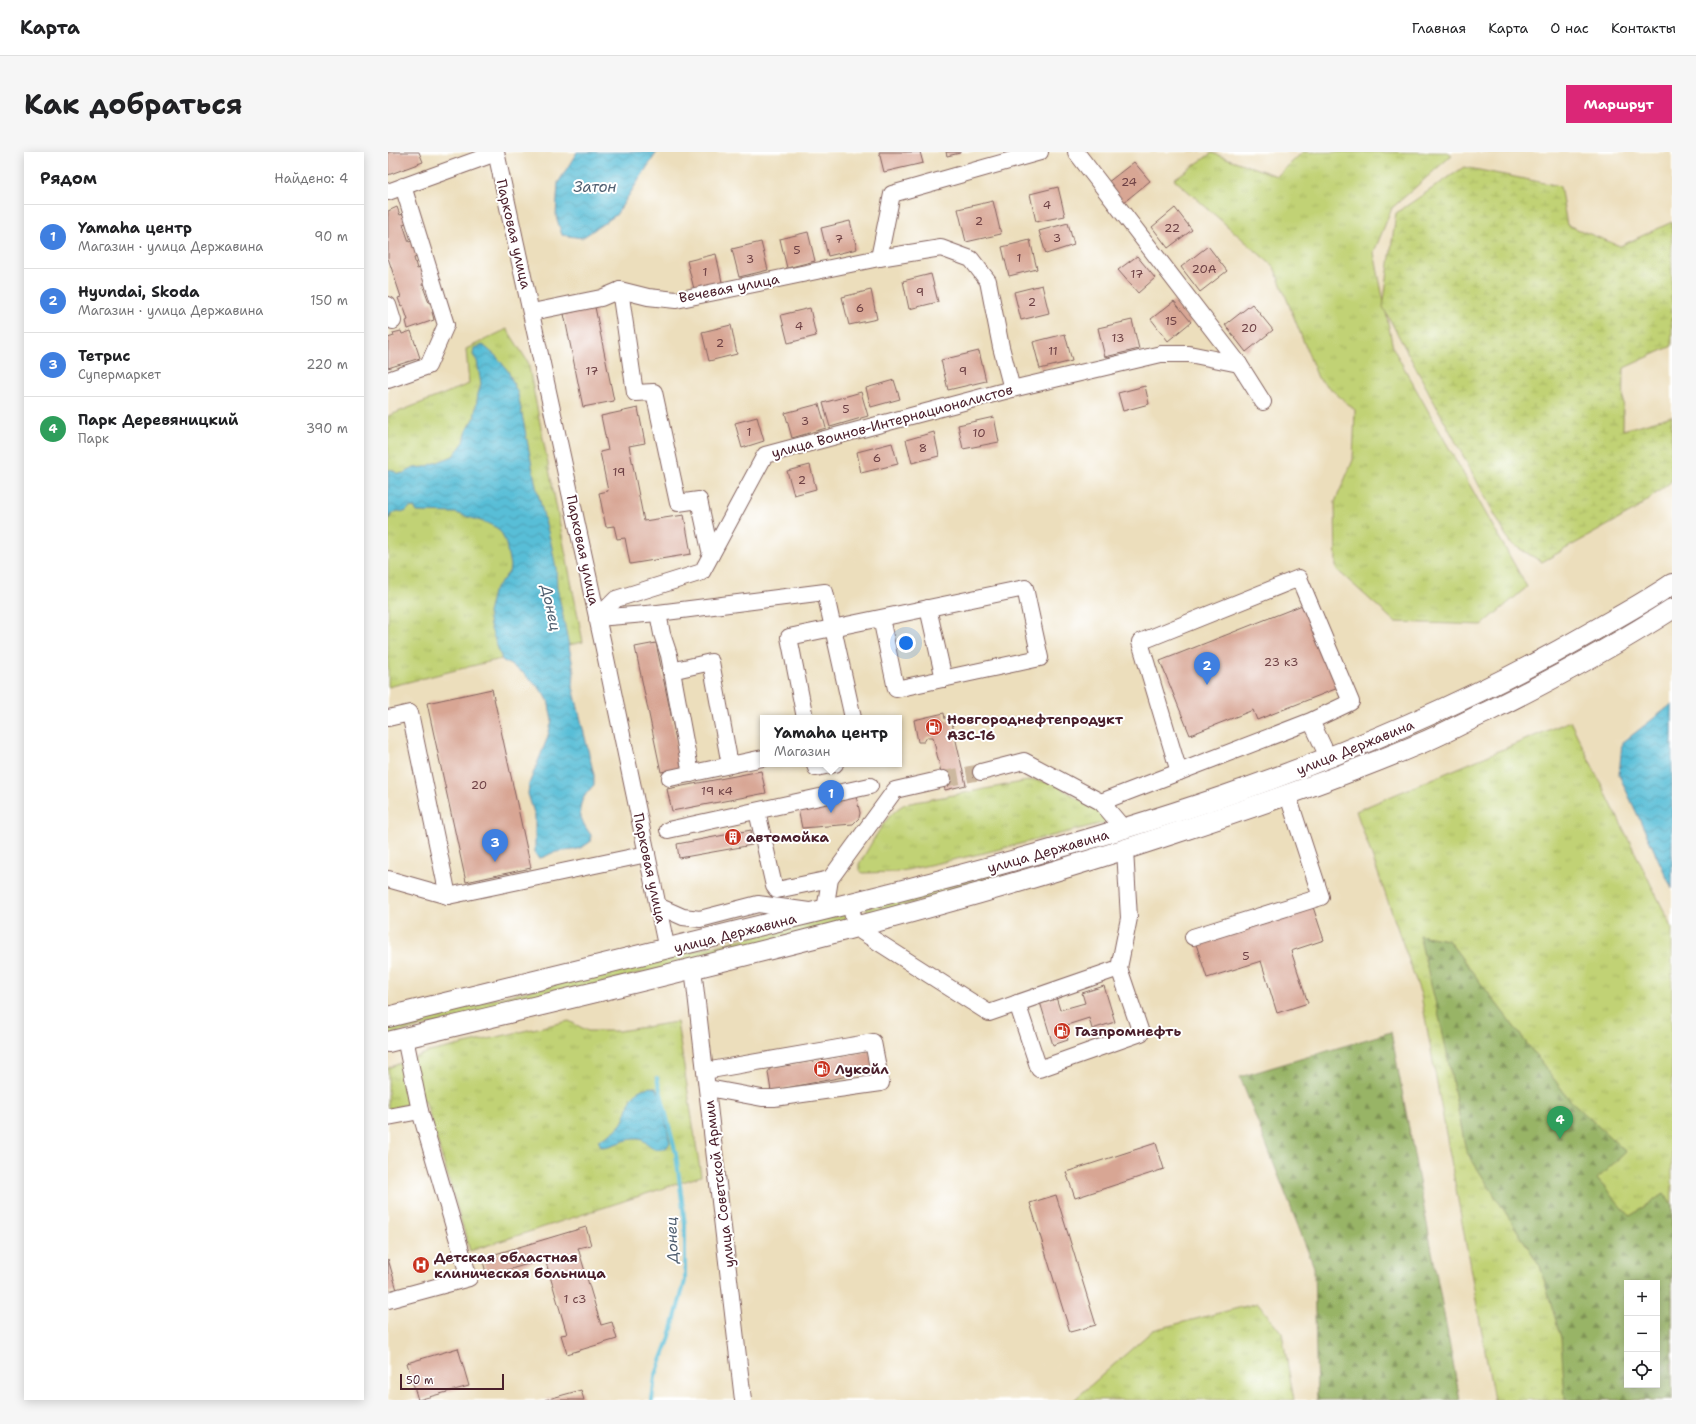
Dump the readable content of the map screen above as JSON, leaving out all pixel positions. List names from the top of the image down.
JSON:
{
  "streets": {
    "main road": ["улица Державина"],
    "street": [
      "Парковая улица",
      "Вечевая улица",
      "улица Воинов-Интернационалистов",
      "улица Советской Армии"
    ]
  },
  "crossings": [
    ["Парковая улица", "улица Воинов-Интернационалистов"],
    ["Парковая улица", "улица Державина"],
    ["Вечевая улица", "улица Воинов-Интернационалистов"],
    ["улица Державина", "улица Советской Армии"]
  ],
  "water": ["Затон", "Донец"],
  "places": {
    "fuel station": ["Новгороднефтепродукт АЗС-16", "Газпромнефть", "Лукойл"],
    "building": ["автомойка"],
    "hospital": ["Детская областная клиническая больница"]
  },
  "house_numbers": [
    "24",
    "4",
    "2",
    "22",
    "3",
    "7",
    "5",
    "1",
    "3",
    "20А",
    "1",
    "17",
    "9",
    "2",
    "6",
    "15",
    "4",
    "20",
    "13",
    "2",
    "11",
    "17",
    "9",
    "5",
    "3",
    "1",
    "10",
    "8",
    "6",
    "19",
    "2",
    "23 к3",
    "20",
    "19 к4",
    "5",
    "1 с3"
  ],
  "scale_bar": "50 m",
  "page": {
    "header": "Карта",
    "nav": [
      "Главная",
      "Карта",
      "О нас",
      "Контакты"
    ],
    "title": "Как добраться",
    "buttons": "Маршрут",
    "heading": ["Рядом", "Найдено: 4"],
    "list": [
      {
        "mark": "1",
        "name": "Yamaha центр",
        "note": "Магазин · улица Державина",
        "value": "90 m"
      },
      {
        "mark": "2",
        "name": "Hyundai, Skoda",
        "note": "Магазин · улица Державина",
        "value": "150 m"
      },
      {
        "mark": "3",
        "name": "Тетрис",
        "note": "Супермаркет",
        "value": "220 m"
      },
      {
        "mark": "4",
        "name": "Парк Деревяницкий",
        "note": "Парк",
        "value": "390 m"
      }
    ],
    "pins": [
      "2",
      "1",
      "3",
      "4"
    ],
    "popup": ["Yamaha центр", "Магазин"],
    "map_buttons": ["+", "−"],
    "scale": "50 m"
  }
}
